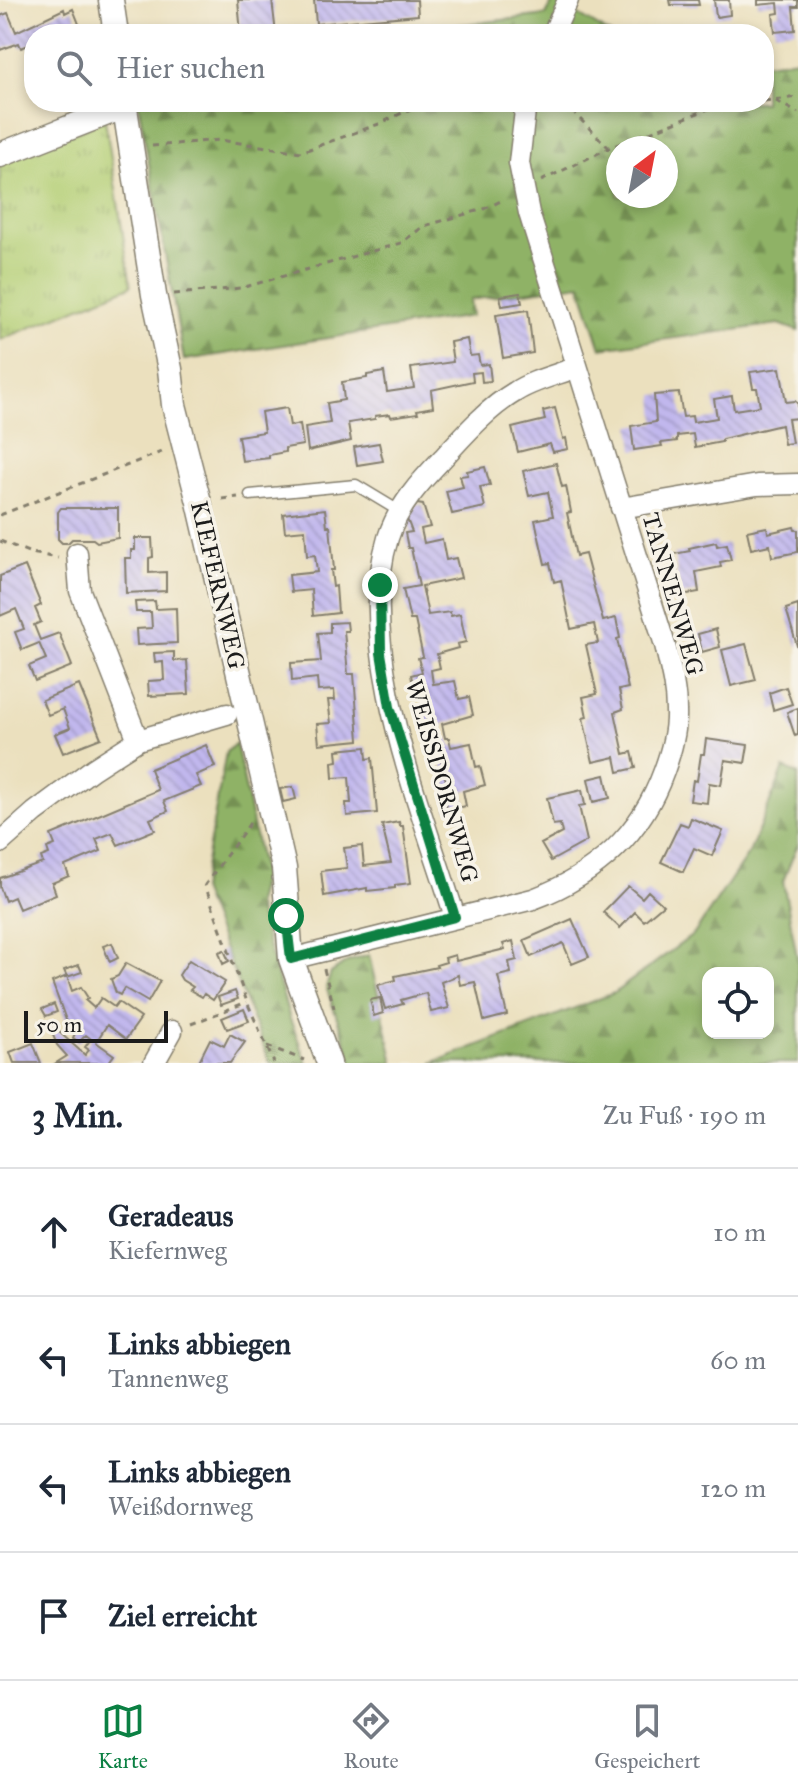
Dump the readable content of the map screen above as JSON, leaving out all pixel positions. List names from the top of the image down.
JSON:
{
  "streets": {
    "street": ["KIEFERNWEG", "TANNENWEG", "WEISSDORNWEG"]
  },
  "crossings": [
    ["KIEFERNWEG", "TANNENWEG"],
    ["TANNENWEG", "WEISSDORNWEG"]
  ],
  "scale_bar": "50 m",
  "north": "top right",
  "page": {
    "search": "Hier suchen",
    "scale": "50 m",
    "heading": ["3 Min.", "Zu Fuß · 190 m"],
    "list": [
      ["Geradeaus", "Kiefernweg", "10 m"],
      ["Links abbiegen", "Tannenweg", "60 m"],
      ["Links abbiegen", "Weißdornweg", "120 m"],
      "Ziel erreicht"
    ],
    "nav": ["Karte", "Route", "Gespeichert"]
  }
}
